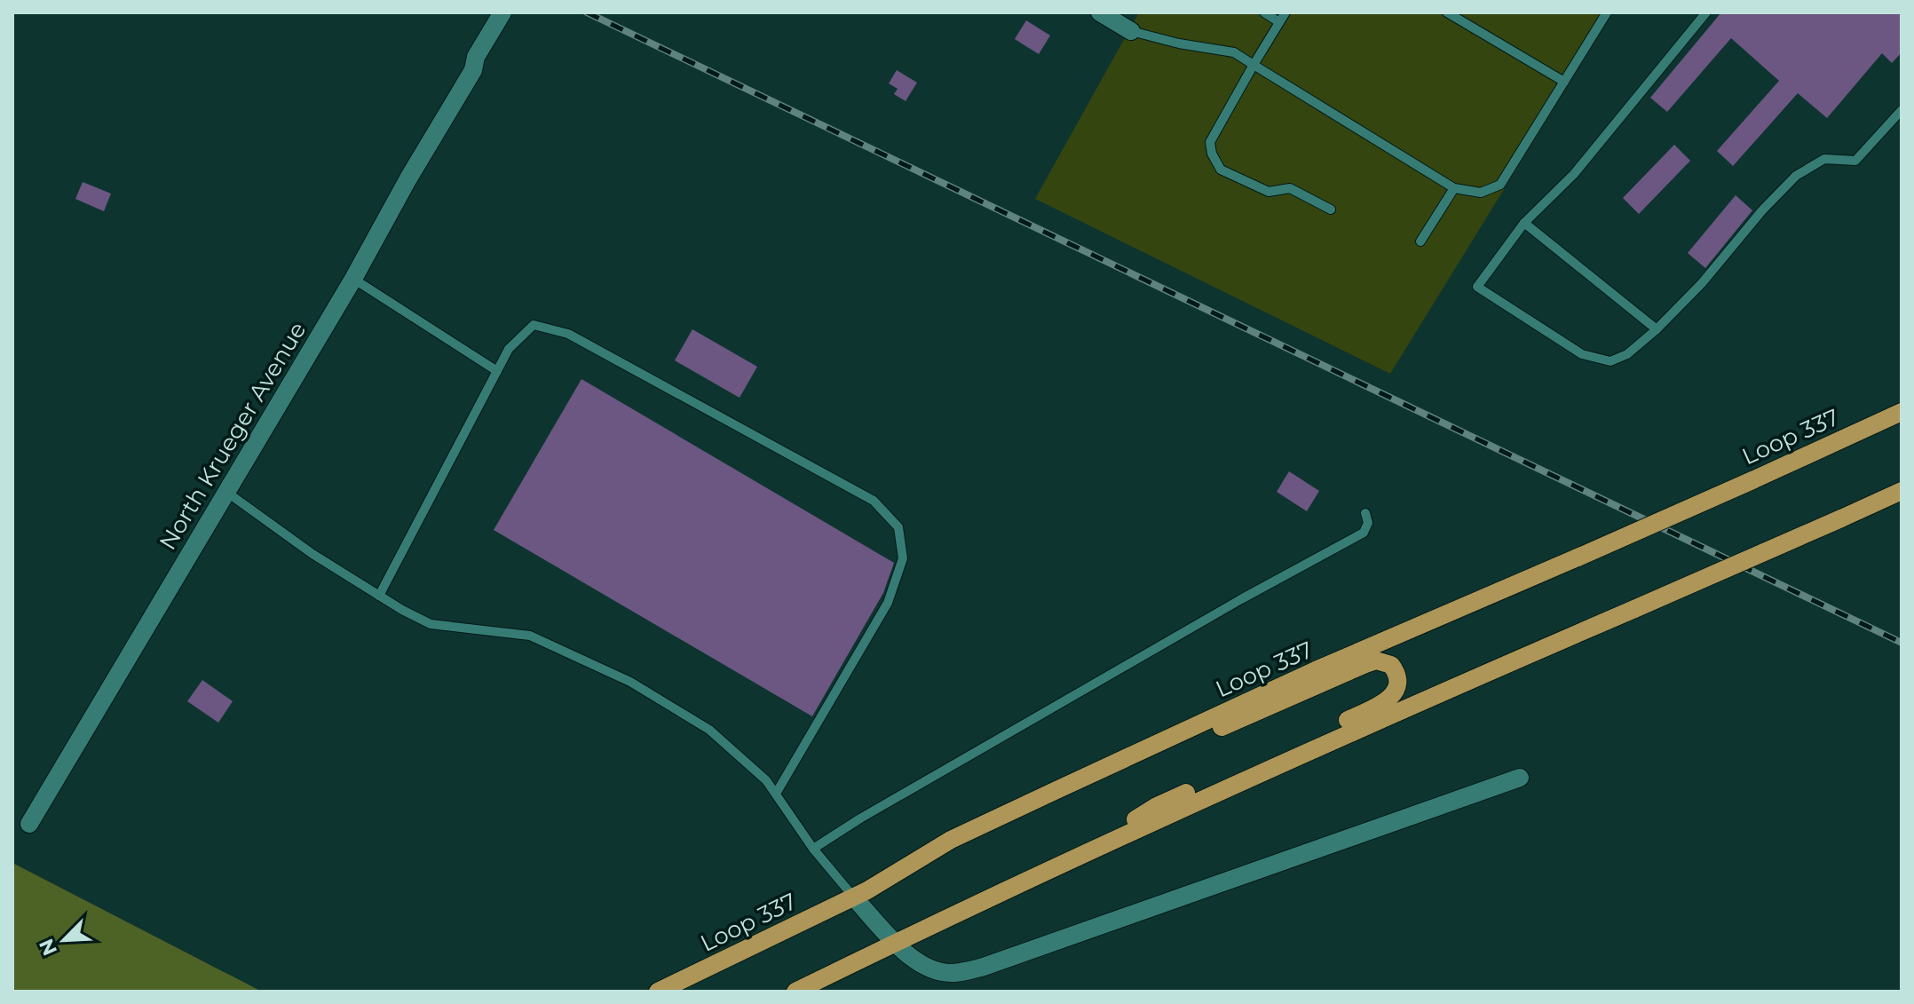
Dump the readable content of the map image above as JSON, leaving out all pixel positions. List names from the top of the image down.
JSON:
{
  "streets": {
    "main road": ["Loop 337"],
    "street": ["North Krueger Avenue"]
  },
  "north": "bottom left"
}
